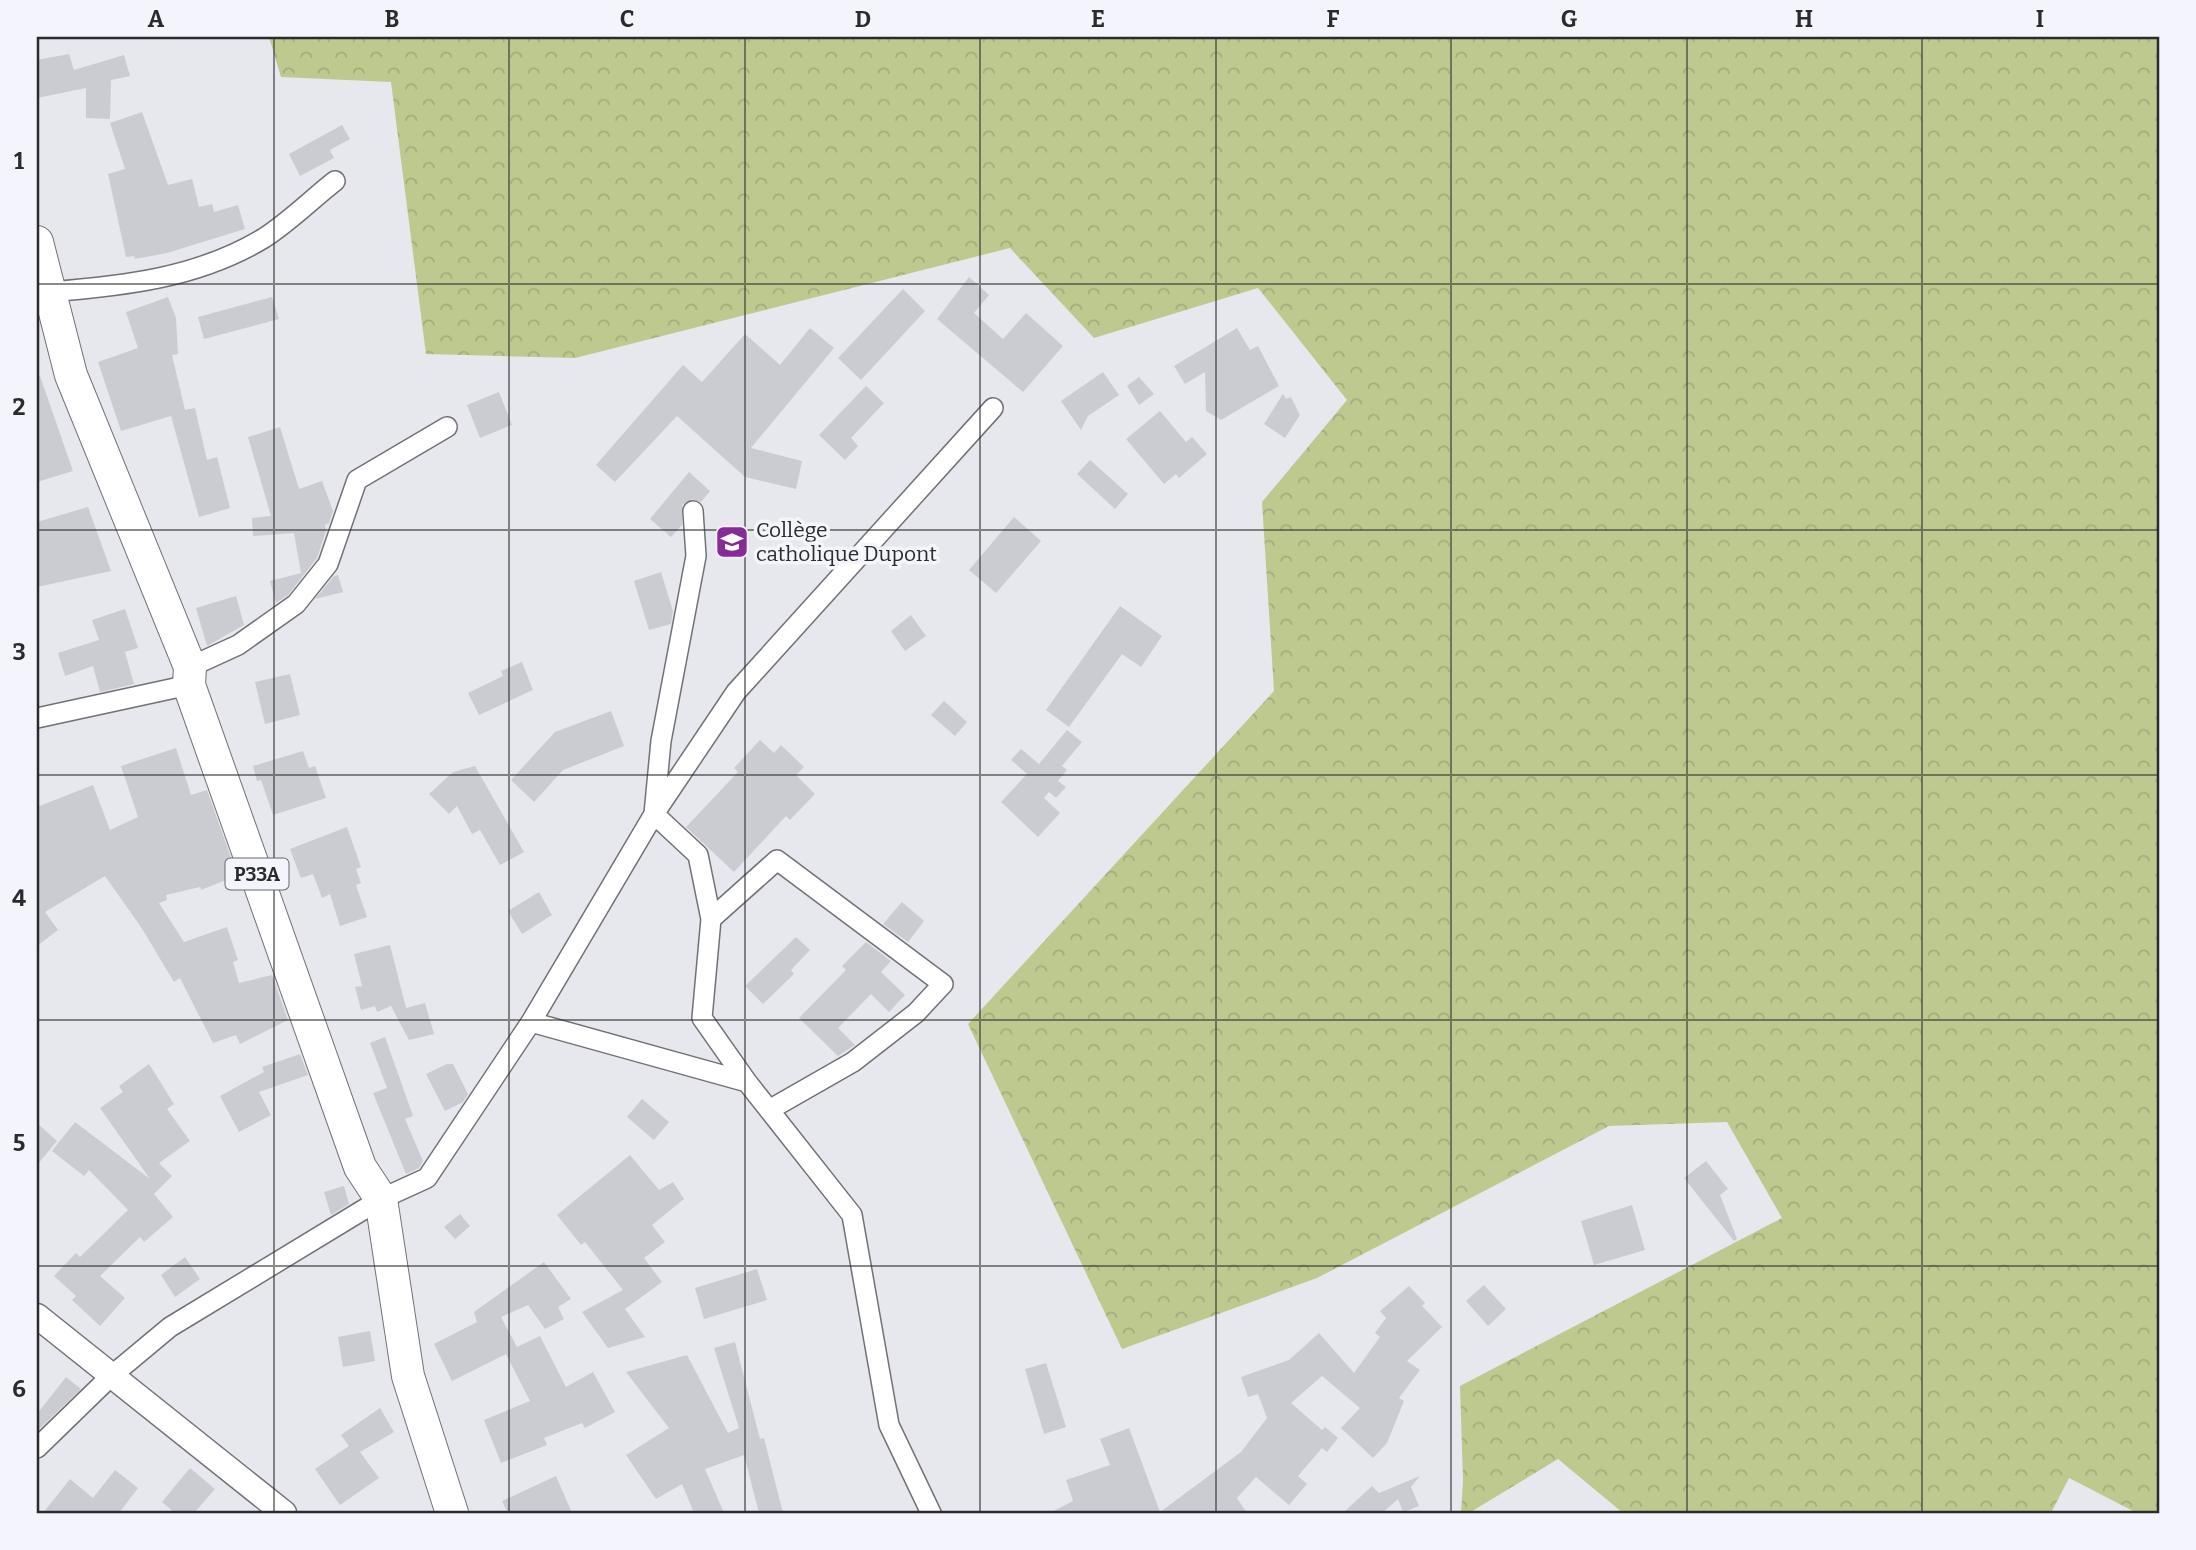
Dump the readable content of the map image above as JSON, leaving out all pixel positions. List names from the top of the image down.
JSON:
{
  "streets": {
    "main road": ["P33A"]
  },
  "places": {
    "school or university": ["Collège catholique Dupont"]
  },
  "grid": {
    "columns": [
      "A",
      "B",
      "C",
      "D",
      "E",
      "F",
      "G",
      "H",
      "I"
    ],
    "rows": [
      "1",
      "2",
      "3",
      "4",
      "5",
      "6"
    ]
  }
}
